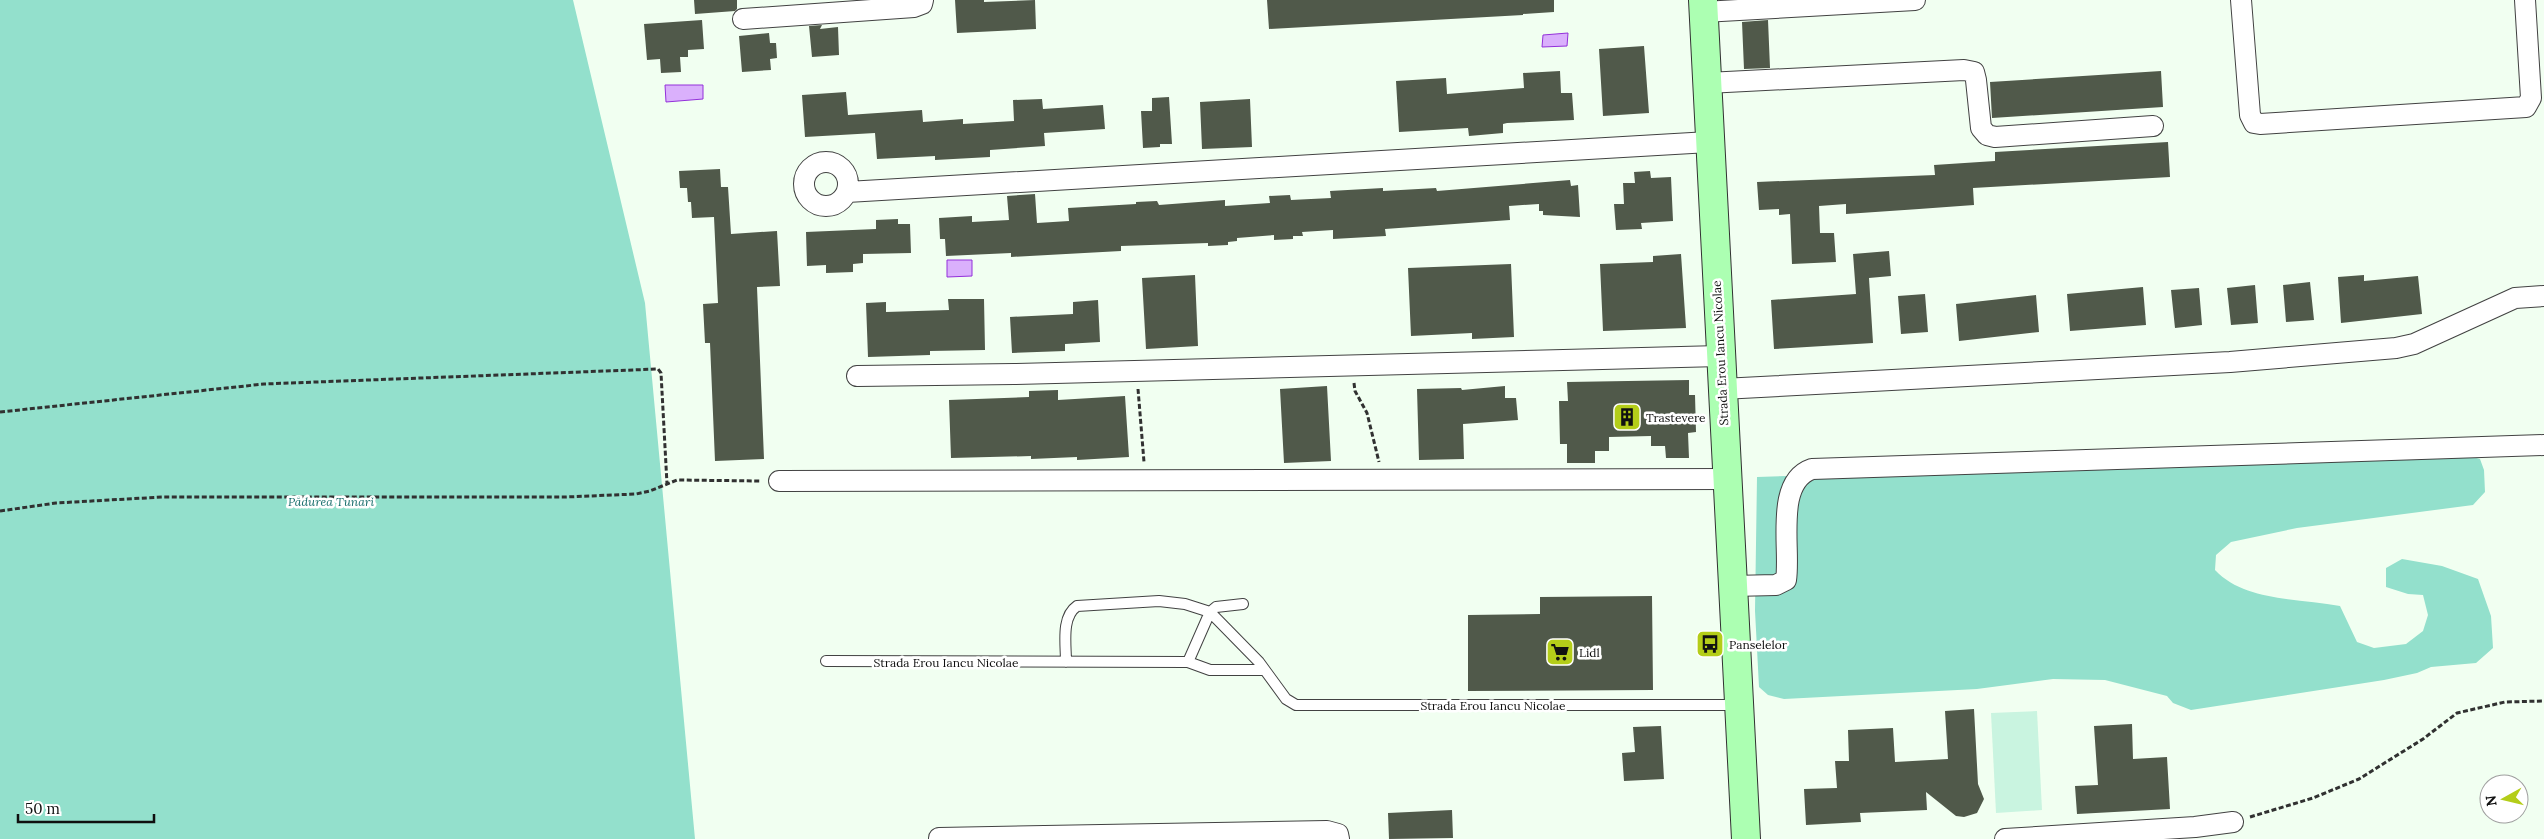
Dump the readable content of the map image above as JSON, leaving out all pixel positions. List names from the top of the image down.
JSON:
{
  "streets": {
    "street": ["Strada Erou Iancu Nicolae"]
  },
  "parks": ["Pădurea Tunari"],
  "places": {
    "building": ["Trastevere"],
    "bus stop": ["Panselelor"],
    "supermarket": ["Lidl"]
  },
  "scale_bar": "50 m",
  "north": "left"
}
